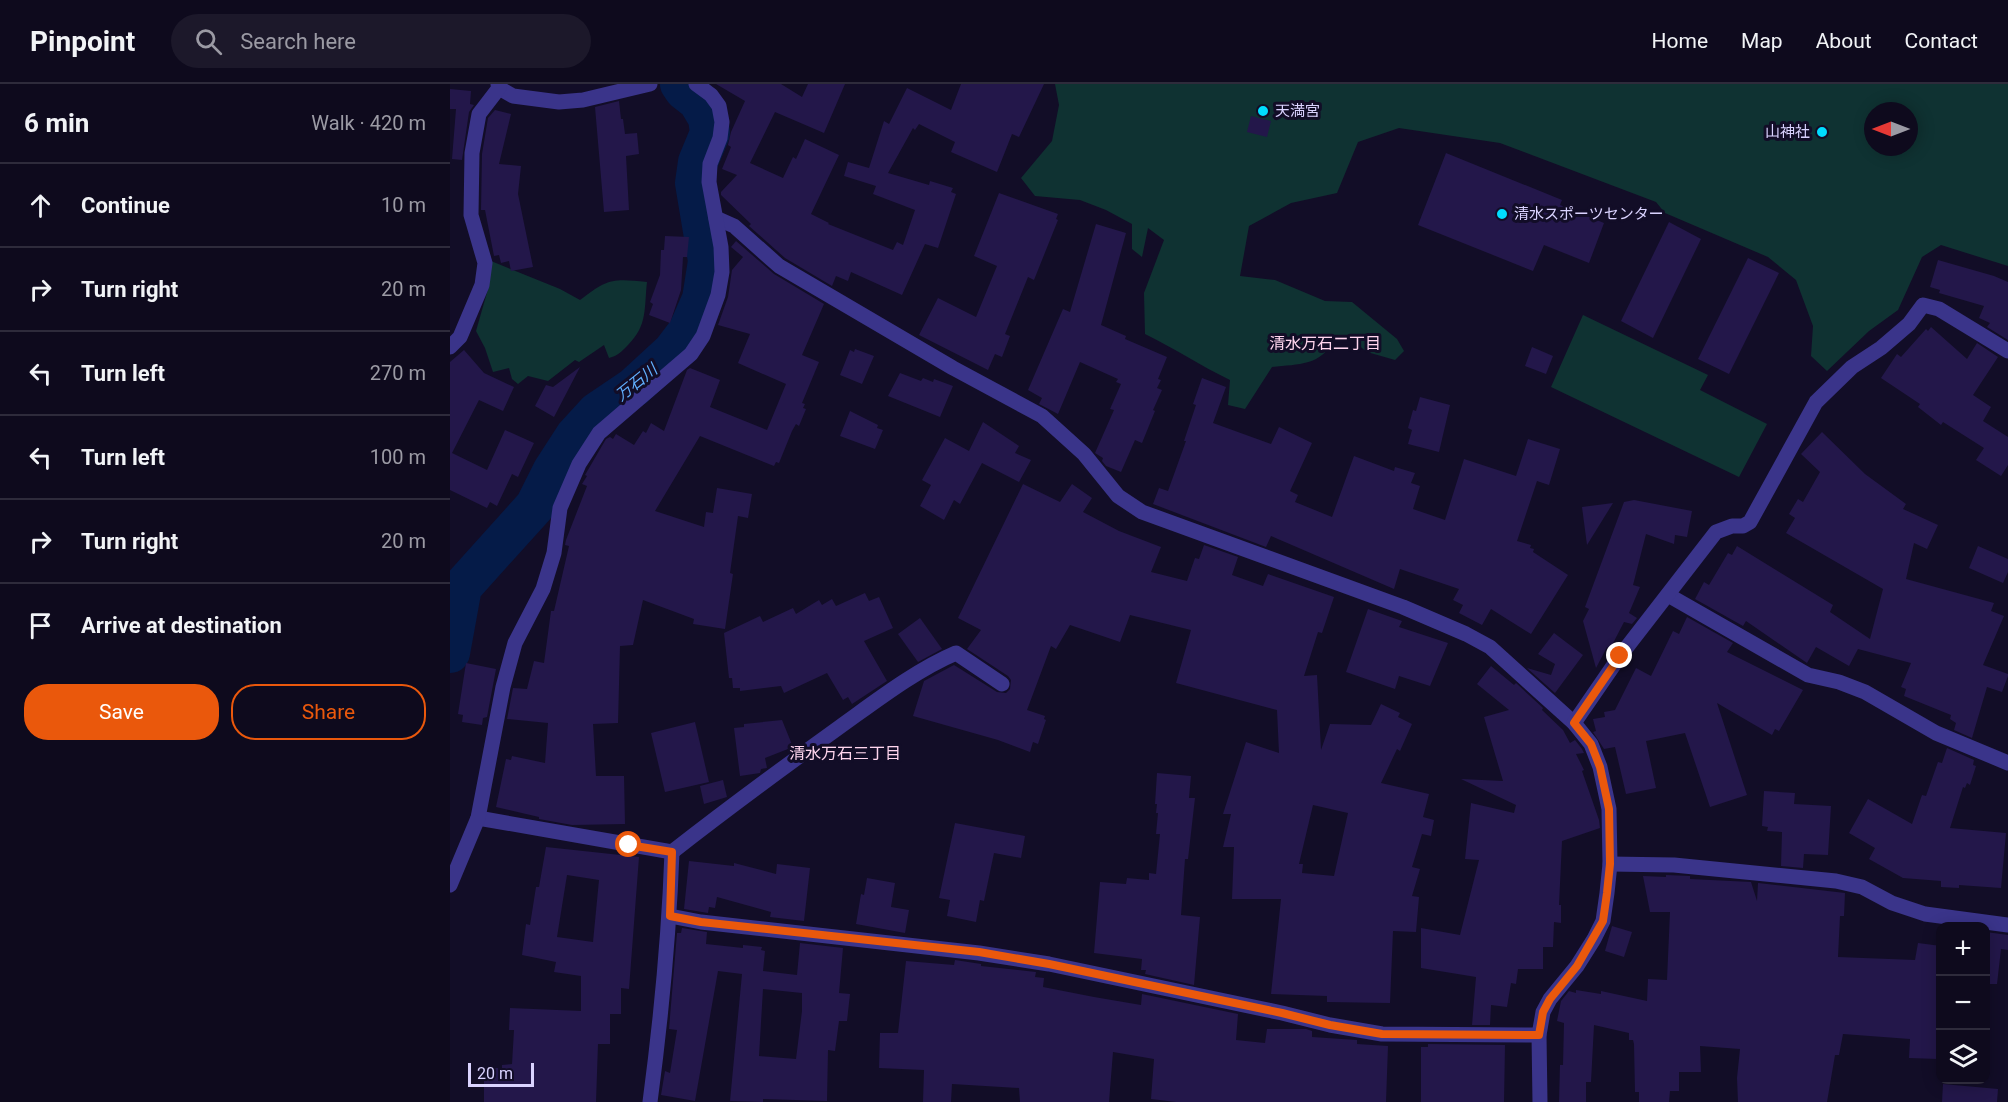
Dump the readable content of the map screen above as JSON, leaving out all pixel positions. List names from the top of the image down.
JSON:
{
  "districts": ["清水万石二丁目", "清水万石三丁目"],
  "water": ["万石川"],
  "places": ["天満宮", "山神社", "清水スポーツセンター"],
  "scale_bar": "20 m",
  "north": "left",
  "page": {
    "header": "Pinpoint",
    "search": "Search here",
    "nav": [
      "Home",
      "Map",
      "About",
      "Contact"
    ],
    "heading": ["6 min", "Walk · 420 m"],
    "list": [
      ["Continue", "10 m"],
      ["Turn right", "20 m"],
      ["Turn left", "270 m"],
      ["Turn left", "100 m"],
      ["Turn right", "20 m"],
      "Arrive at destination"
    ],
    "buttons": ["Save", "Share"],
    "map_buttons": ["+", "−"],
    "scale": "20 m"
  }
}
